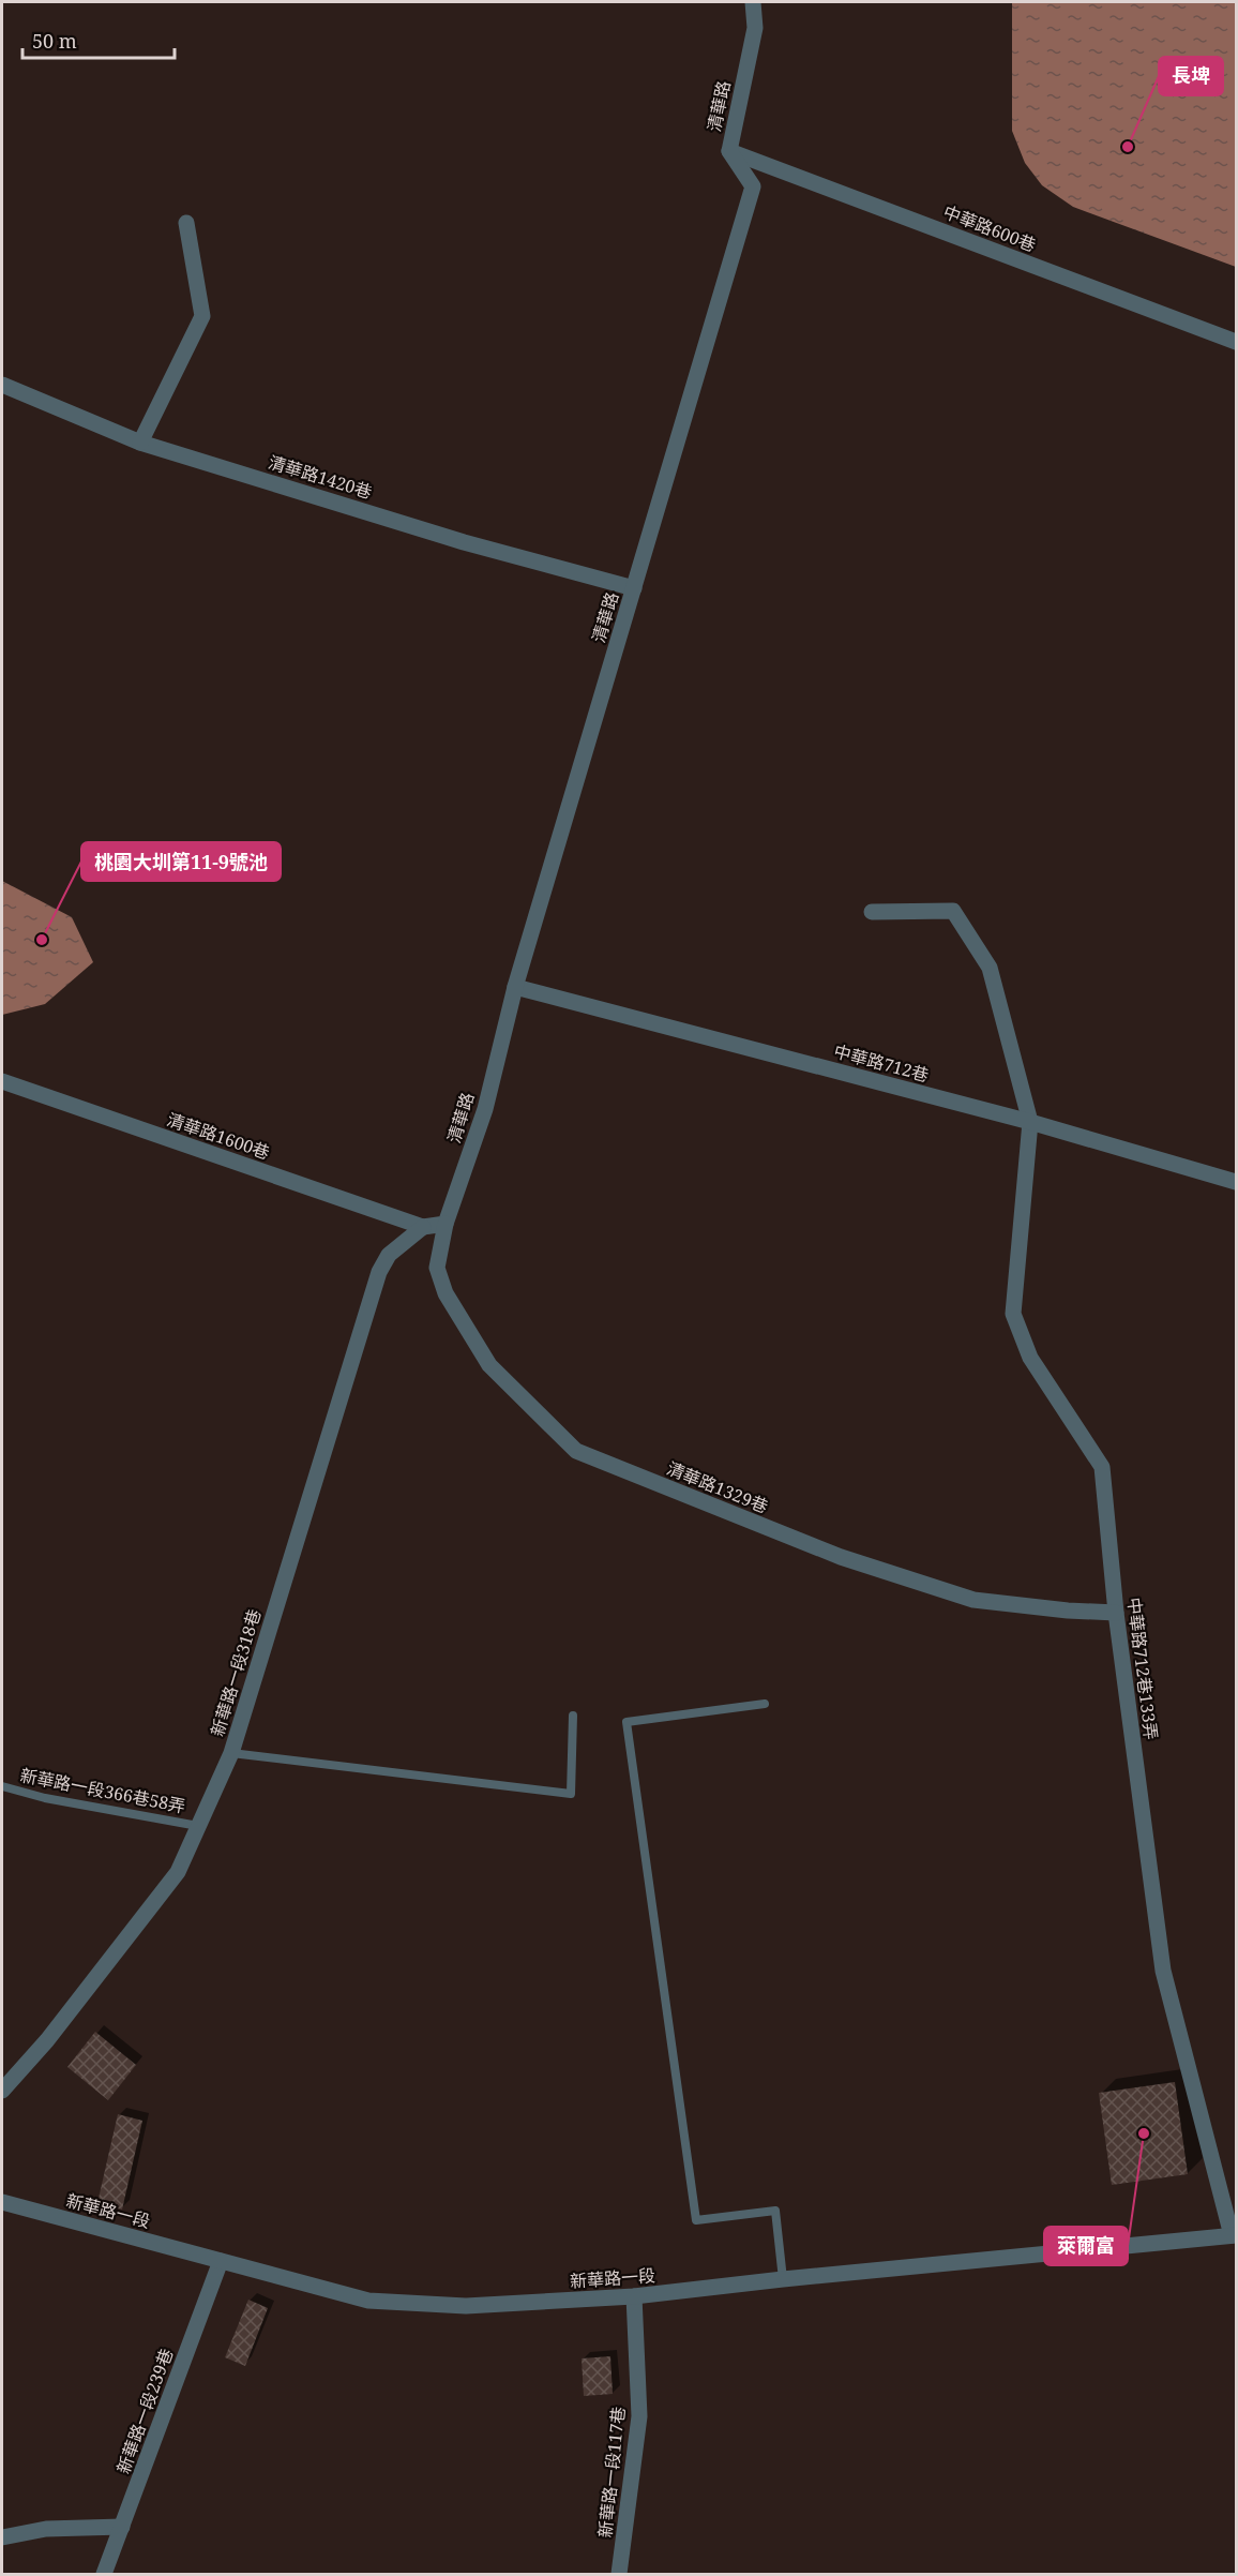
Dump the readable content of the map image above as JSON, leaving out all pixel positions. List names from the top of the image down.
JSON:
{
  "streets": {
    "street": [
      "清華路",
      "中華路600巷",
      "清華路1420巷",
      "中華路712巷",
      "清華路1600巷",
      "清華路1329巷",
      "中華路712巷133弄",
      "新華路一段318巷",
      "新華路一段",
      "新華路一段239巷",
      "新華路一段117巷"
    ],
    "lane": ["新華路一段366巷58弄"]
  },
  "crossings": [
    ["清華路", "中華路600巷"],
    ["清華路", "清華路1420巷"],
    ["清華路", "中華路712巷"],
    ["清華路", "清華路1329巷"],
    ["中華路712巷", "中華路712巷133弄"],
    ["清華路1600巷", "新華路一段318巷"],
    ["清華路1329巷", "中華路712巷133弄"],
    ["中華路712巷133弄", "新華路一段"],
    ["新華路一段318巷", "新華路一段366巷58弄"],
    ["新華路一段", "新華路一段239巷"],
    ["新華路一段", "新華路一段117巷"]
  ],
  "places": ["長埤", "桃園大圳第11-9號池", "萊爾富"],
  "scale_bar": "50 m"
}
